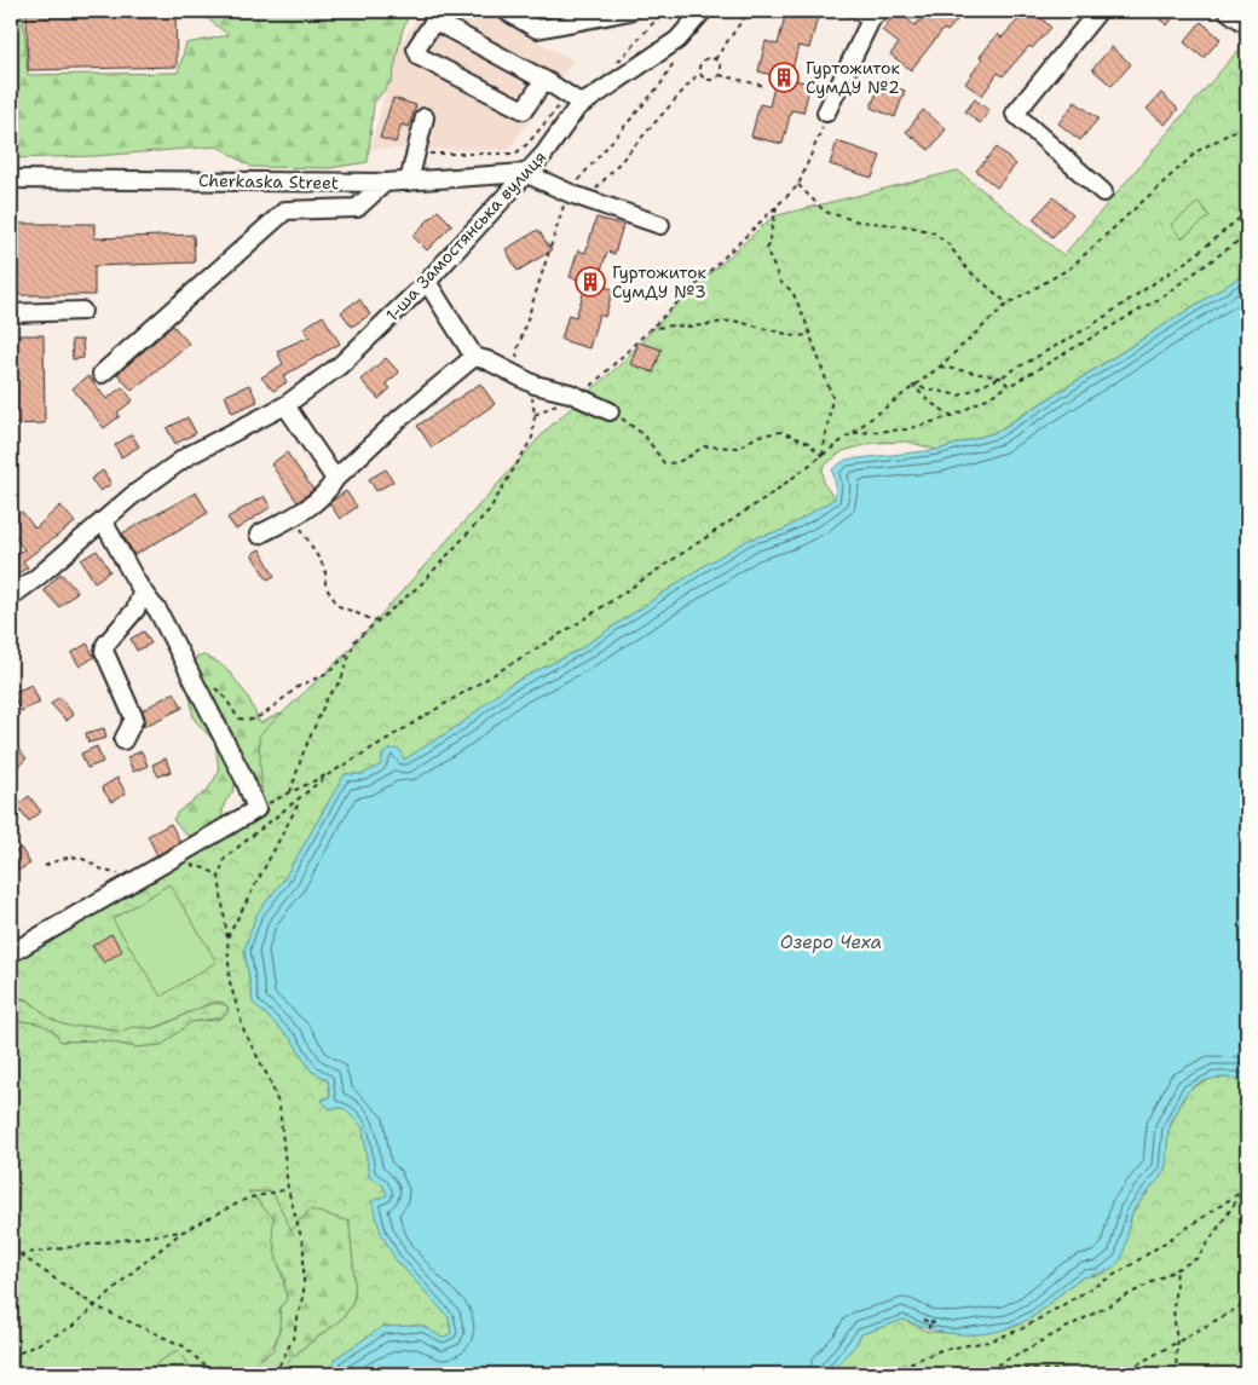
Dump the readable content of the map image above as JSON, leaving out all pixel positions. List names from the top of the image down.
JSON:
{
  "streets": {
    "street": ["Cherkaska Street", "1-ша Замостянська вулиця"]
  },
  "crossings": [
    ["Cherkaska Street", "1-ша Замостянська вулиця"]
  ],
  "water": ["Озеро Чеха"],
  "places": {
    "building": ["Гуртожиток СумДУ №2", "Гуртожиток СумДУ №3"]
  }
}
